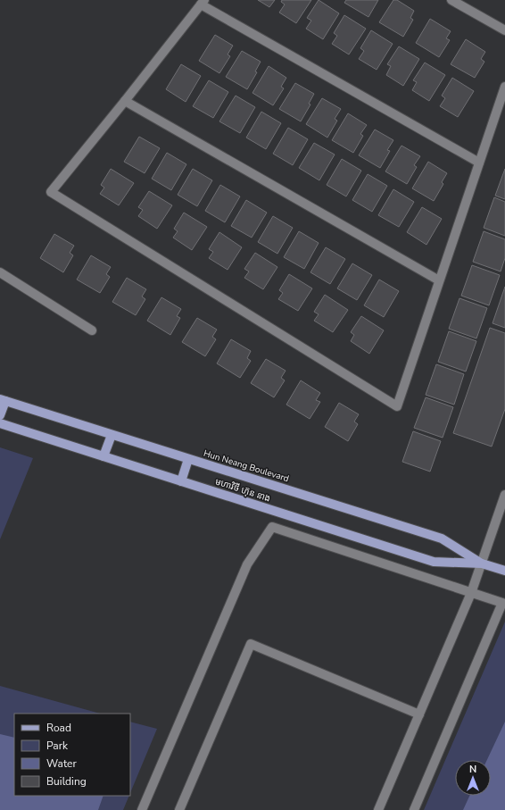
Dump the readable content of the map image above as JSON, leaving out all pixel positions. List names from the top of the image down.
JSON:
{
  "streets": {
    "main road": ["Hun Neang Boulevard", "មហាវិថី ហ៊ុន នាង"]
  },
  "crossings": [
    ["Hun Neang Boulevard", "មហាវិថី ហ៊ុន នាង"]
  ],
  "legend": [
    "Road",
    "Park",
    "Water",
    "Building"
  ],
  "north": "top"
}
